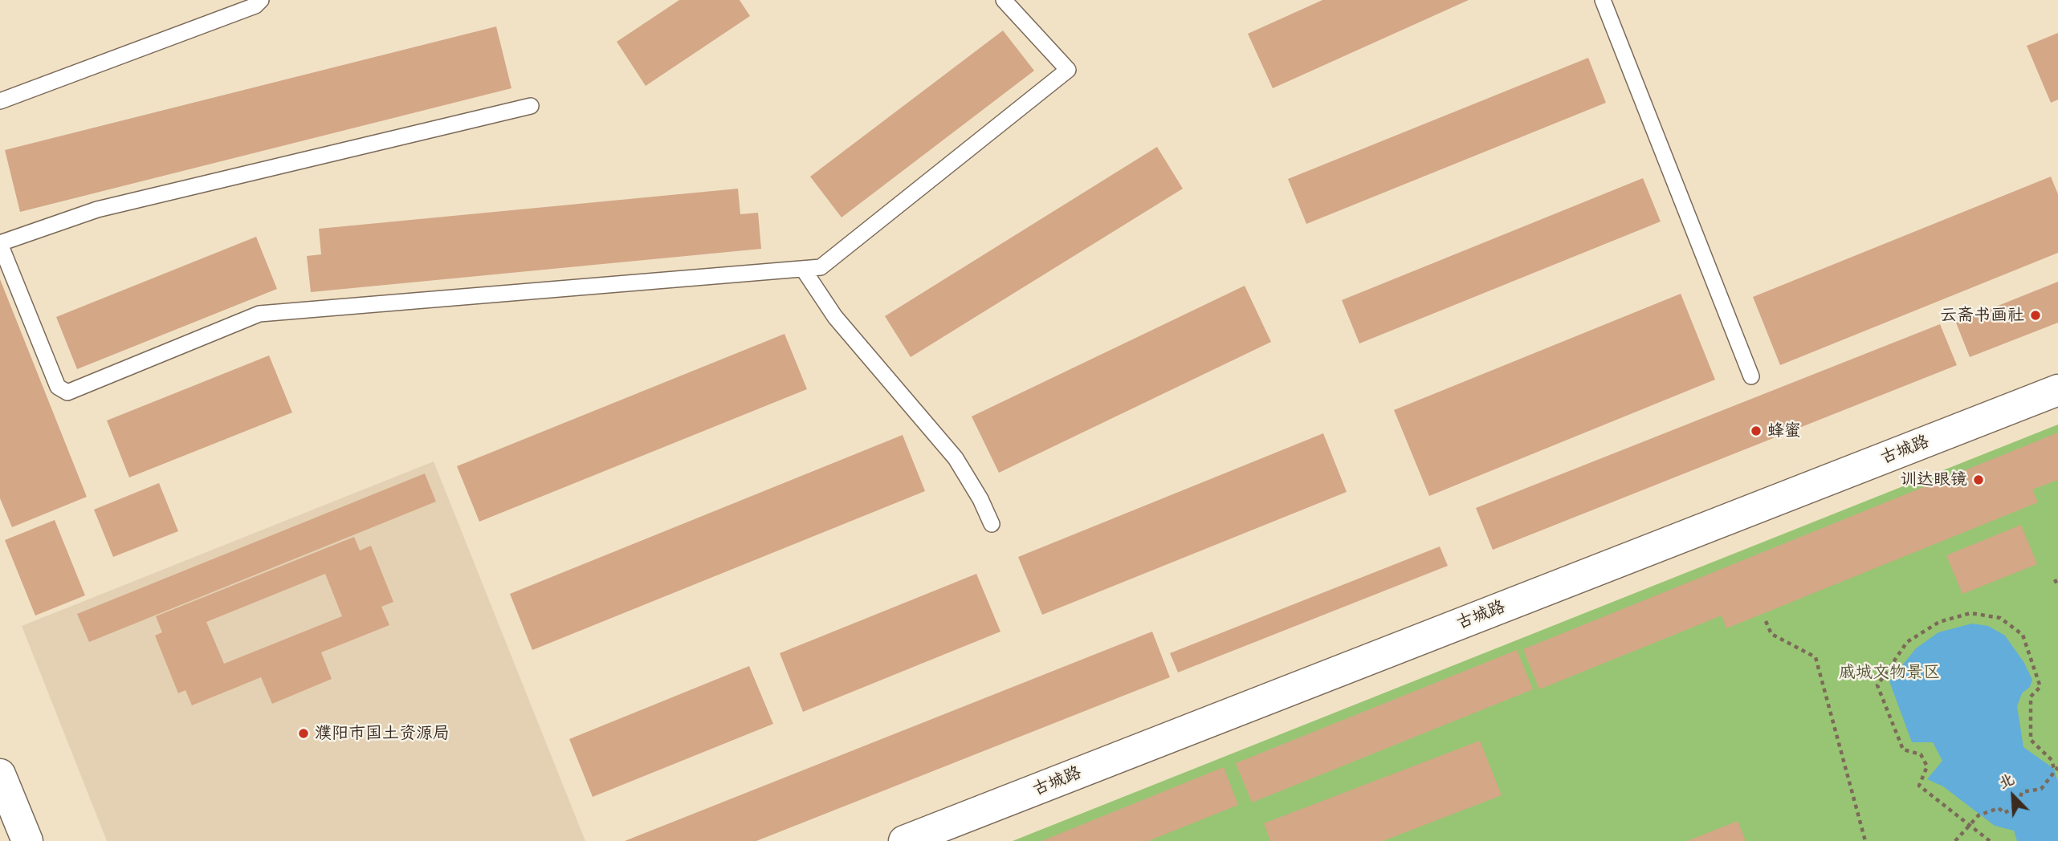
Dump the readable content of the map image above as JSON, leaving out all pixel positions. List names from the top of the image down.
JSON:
{
  "streets": {
    "street": ["古城路"]
  },
  "parks": ["戚城文物景区"],
  "places": [
    "云斋书画社",
    "蜂蜜",
    "训达眼镜",
    "濮阳市国土资源局"
  ],
  "north": "top left"
}
